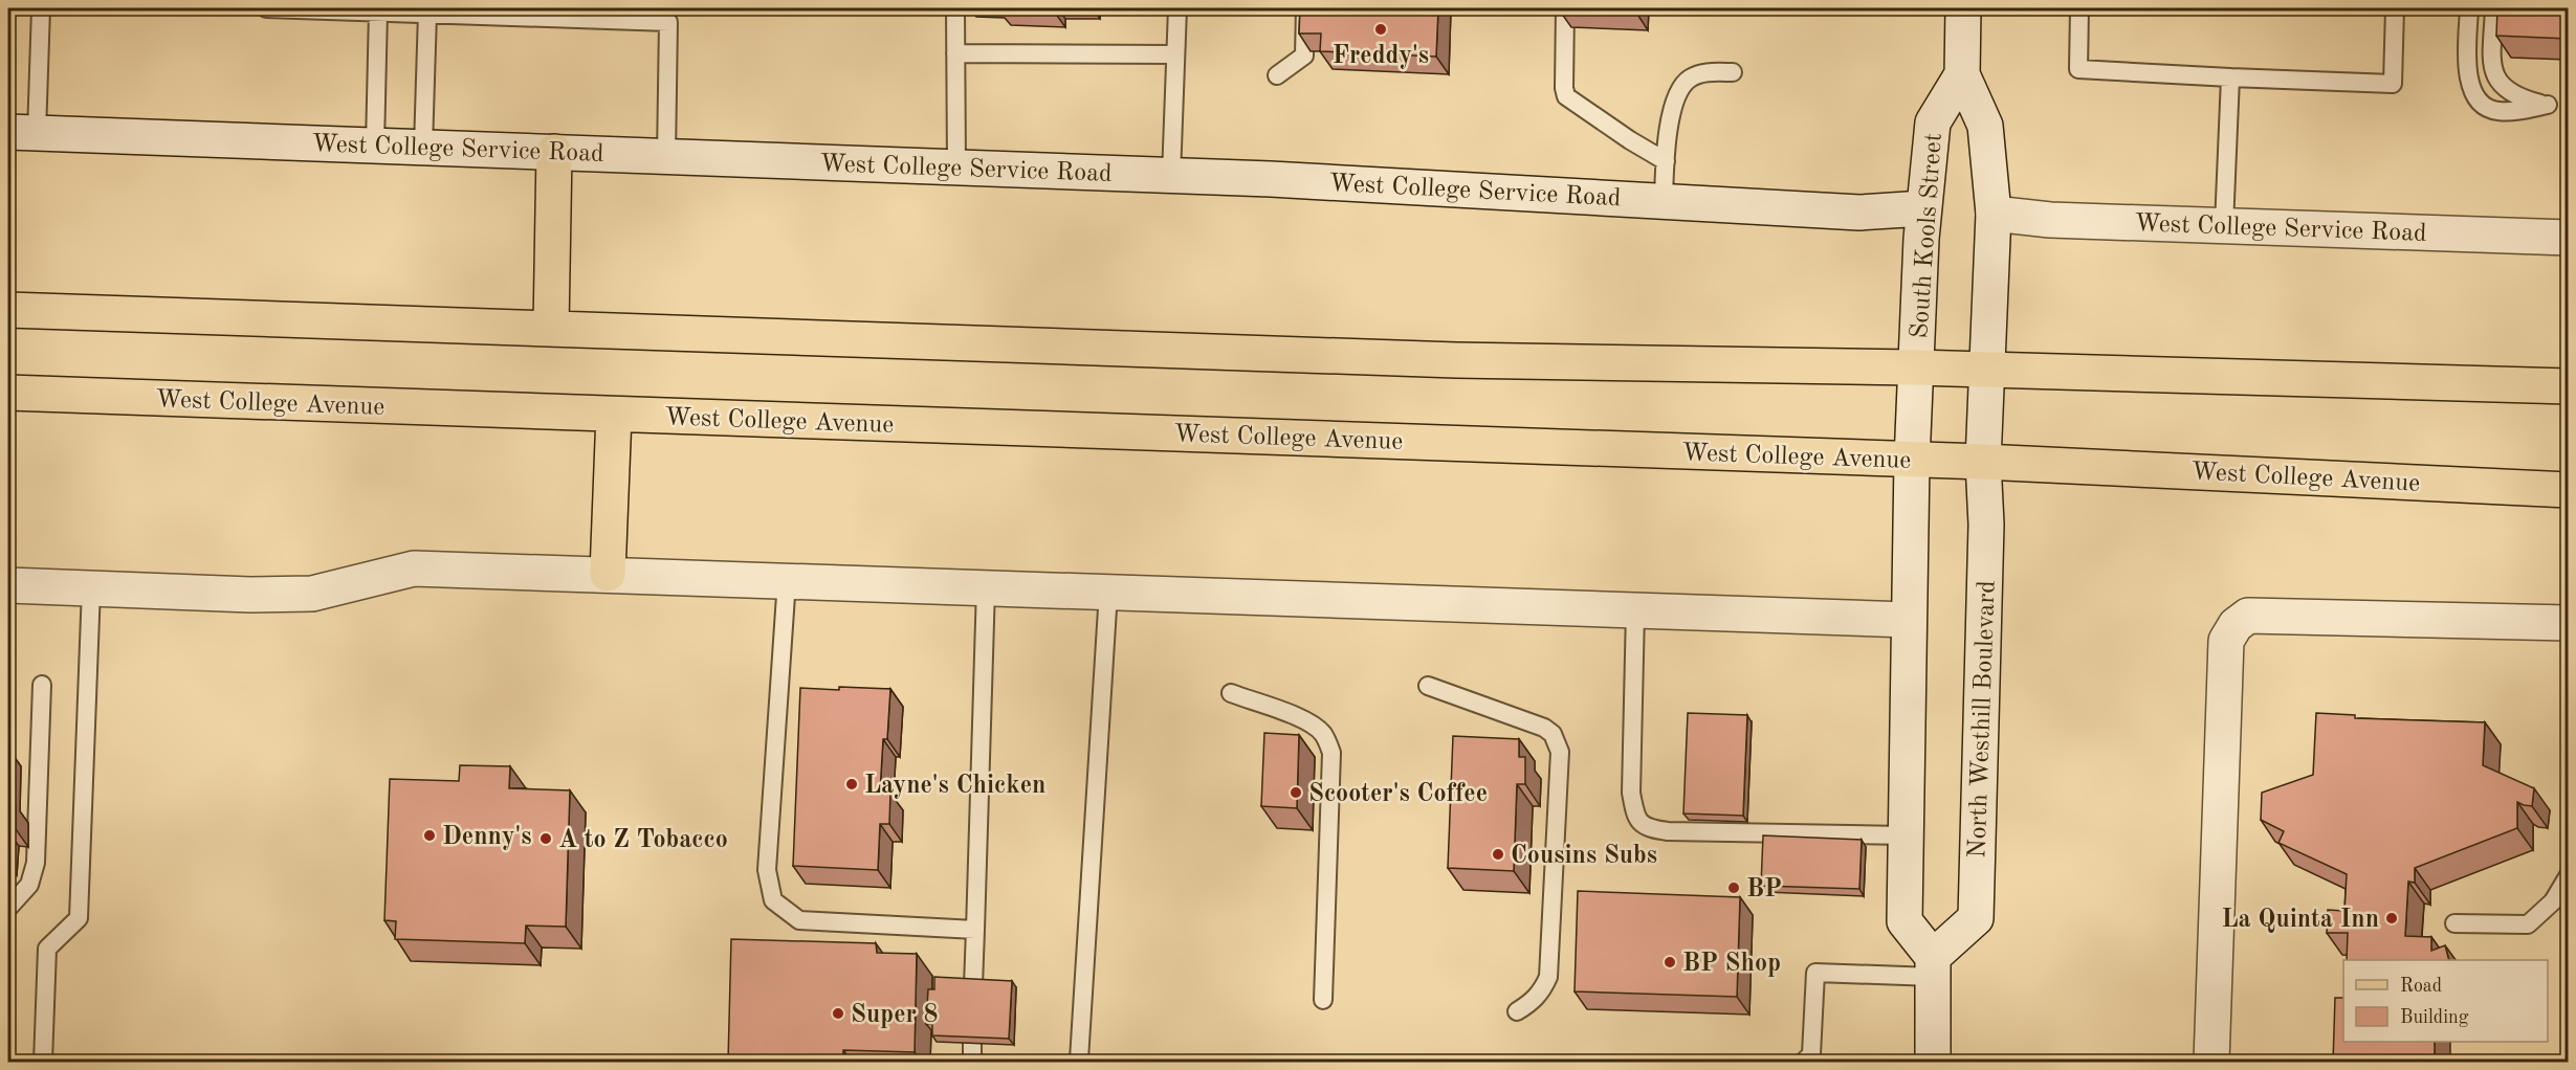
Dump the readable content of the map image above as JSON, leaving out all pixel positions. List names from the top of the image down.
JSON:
{
  "streets": {
    "main road": ["West College Avenue"],
    "street": ["West College Service Road", "South Kools Street", "North Westhill Boulevard"]
  },
  "crossings": [
    ["West College Service Road", "South Kools Street"],
    ["South Kools Street", "West College Avenue"],
    ["South Kools Street", "North Westhill Boulevard"],
    ["West College Avenue", "North Westhill Boulevard"]
  ],
  "places": [
    "Freddy's",
    "Layne's Chicken",
    "Scooter's Coffee",
    "Denny's",
    "A to Z Tobacco",
    "Cousins Subs",
    "BP",
    "La Quinta Inn",
    "BP Shop",
    "Super 8"
  ],
  "legend": ["Road", "Building"]
}
